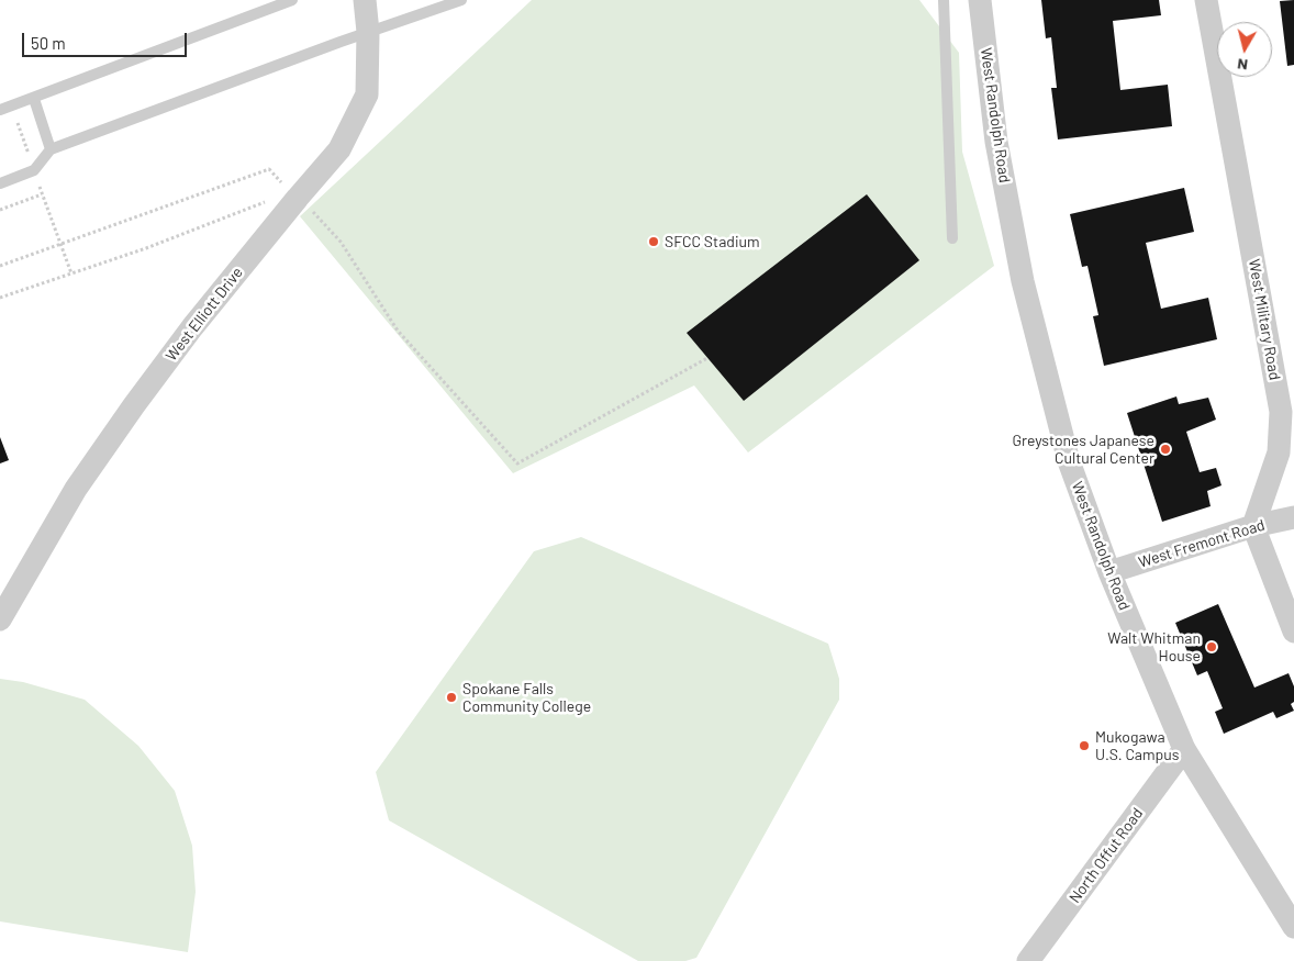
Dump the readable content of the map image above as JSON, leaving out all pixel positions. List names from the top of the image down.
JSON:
{
  "streets": {
    "street": [
      "West Randolph Road",
      "West Elliott Drive",
      "West Military Road",
      "West Fremont Road",
      "North Offut Road"
    ]
  },
  "crossings": [
    ["West Randolph Road", "West Fremont Road"],
    ["West Randolph Road", "North Offut Road"],
    ["West Military Road", "West Fremont Road"]
  ],
  "places": [
    "SFCC Stadium",
    "Greystones Japanese Cultural Center",
    "Walt Whitman House",
    "Spokane Falls Community College",
    "Mukogawa U.S. Campus"
  ],
  "scale_bar": "50 m",
  "north": "bottom"
}
